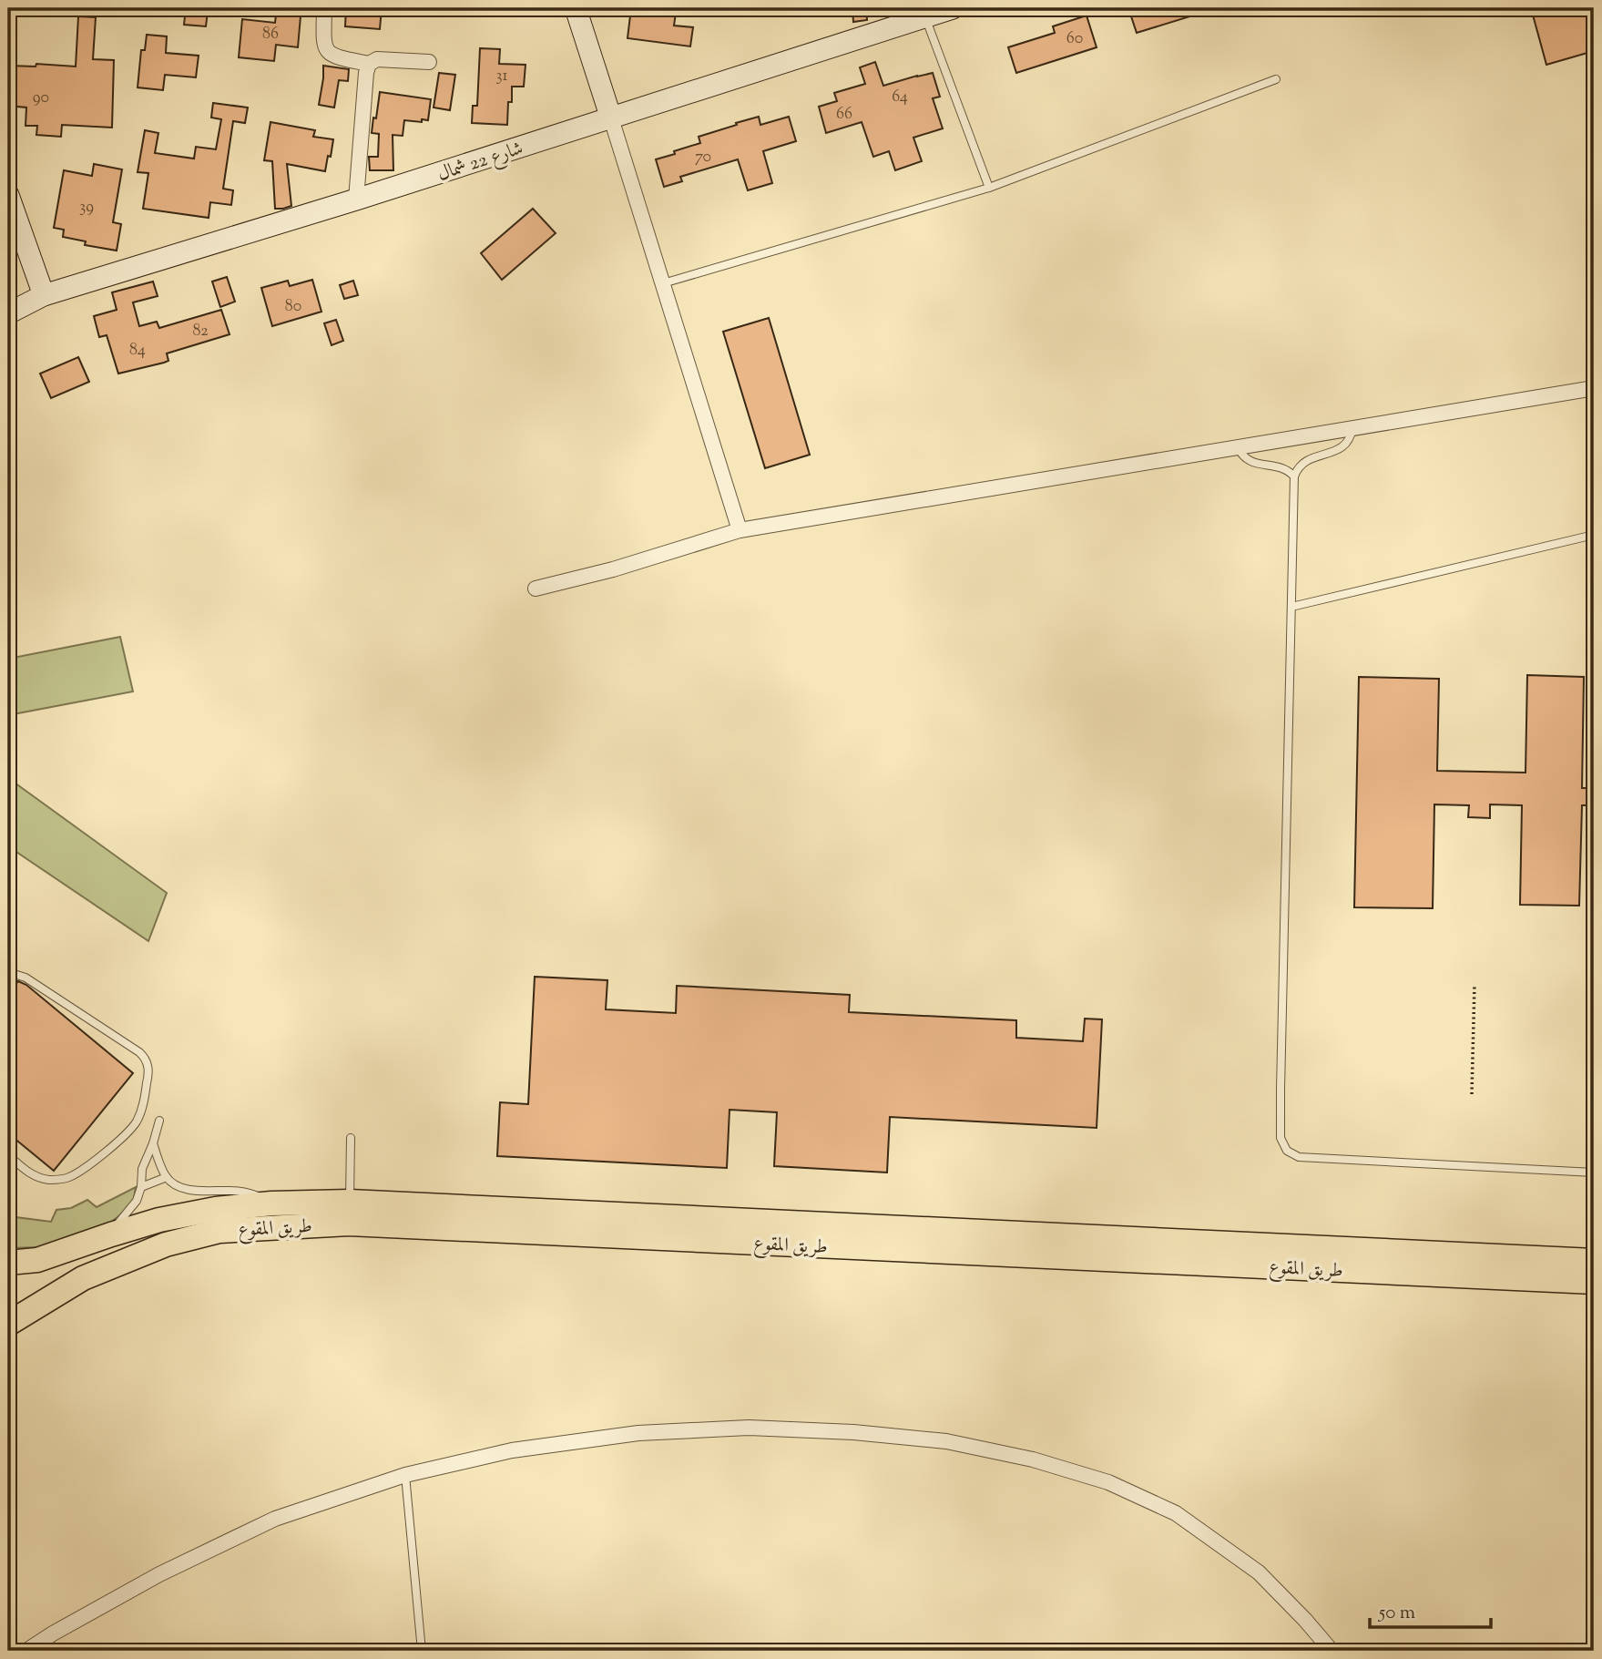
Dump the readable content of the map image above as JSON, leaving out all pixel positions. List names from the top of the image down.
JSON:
{
  "streets": {
    "main road": ["طريق المقوع"],
    "street": ["شارع 22 شمال"]
  },
  "house_numbers": [
    "86",
    "60",
    "31",
    "64",
    "90",
    "66",
    "70",
    "39",
    "80",
    "82",
    "84"
  ],
  "scale_bar": "50 m"
}
